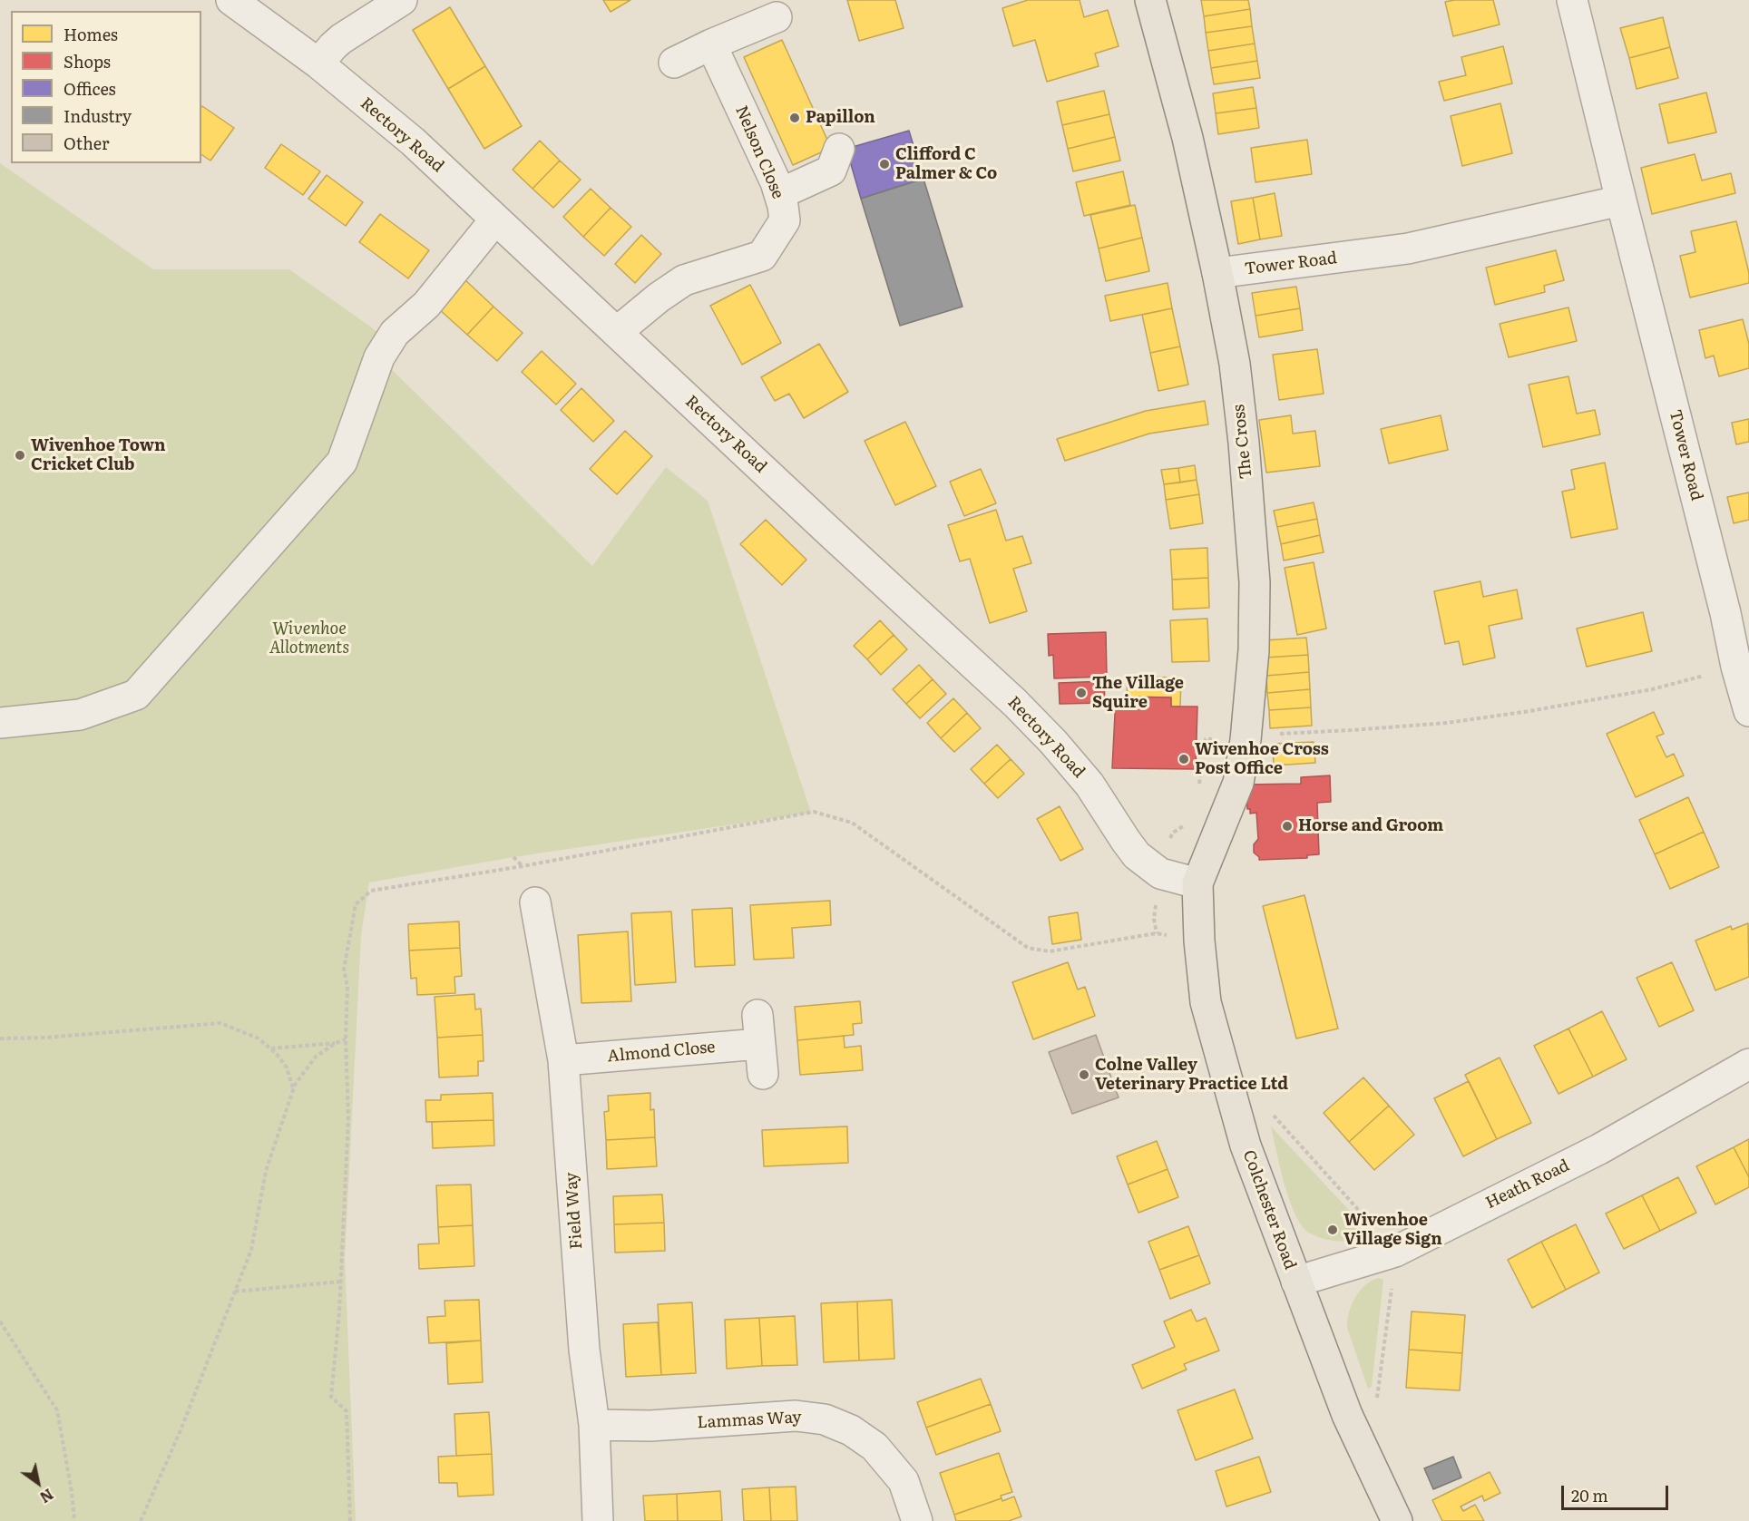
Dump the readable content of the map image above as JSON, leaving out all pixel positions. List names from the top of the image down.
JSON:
{
  "streets": {
    "main road": ["The Cross", "Colchester Road"],
    "street": [
      "Rectory Road",
      "Nelson Close",
      "Tower Road",
      "Almond Close",
      "Heath Road",
      "Field Way",
      "Lammas Way"
    ]
  },
  "crossings": [
    ["Rectory Road", "Nelson Close"],
    ["Rectory Road", "The Cross"],
    ["Rectory Road", "Colchester Road"],
    ["Tower Road", "The Cross"],
    ["The Cross", "Colchester Road"],
    ["Almond Close", "Field Way"],
    ["Heath Road", "Colchester Road"],
    ["Field Way", "Lammas Way"]
  ],
  "parks": ["Wivenhoe Allotments"],
  "places": [
    "Papillon",
    "Clifford C Palmer & Co",
    "Wivenhoe Town Cricket Club",
    "The Village Squire",
    "Wivenhoe Cross Post Office",
    "Horse and Groom",
    "Colne Valley Veterinary Practice Ltd",
    "Wivenhoe Village Sign"
  ],
  "legend": [
    "Homes",
    "Shops",
    "Offices",
    "Industry",
    "Other"
  ],
  "scale_bar": "20 m",
  "north": "bottom right"
}
